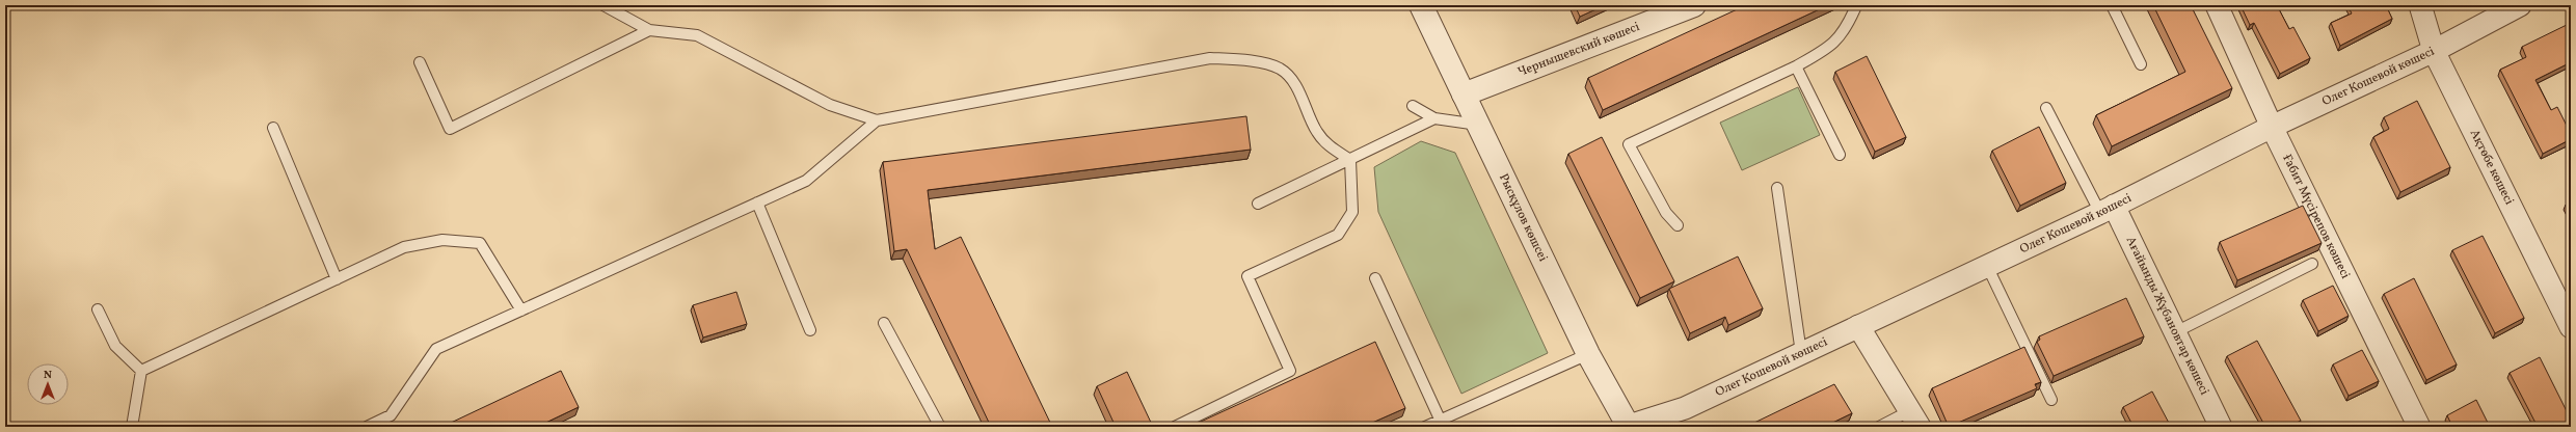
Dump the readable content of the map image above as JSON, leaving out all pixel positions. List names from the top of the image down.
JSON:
{
  "streets": {
    "street": [
      "Чернышевский көшесі",
      "Олег Кошевой көшесі",
      "Ақтөбе көшесі",
      "Рысқұлов көшсеі",
      "Ғабит Мүсірепов көшесі",
      "Ағайынды Жұбановтар көшесі"
    ]
  },
  "crossings": [
    ["Чернышевский көшесі", "Рысқұлов көшсеі"],
    ["Олег Кошевой көшесі", "Ақтөбе көшесі"],
    ["Олег Кошевой көшесі", "Рысқұлов көшсеі"],
    ["Олег Кошевой көшесі", "Ғабит Мүсірепов көшесі"],
    ["Олег Кошевой көшесі", "Ағайынды Жұбановтар көшесі"]
  ],
  "north": "top"
}
